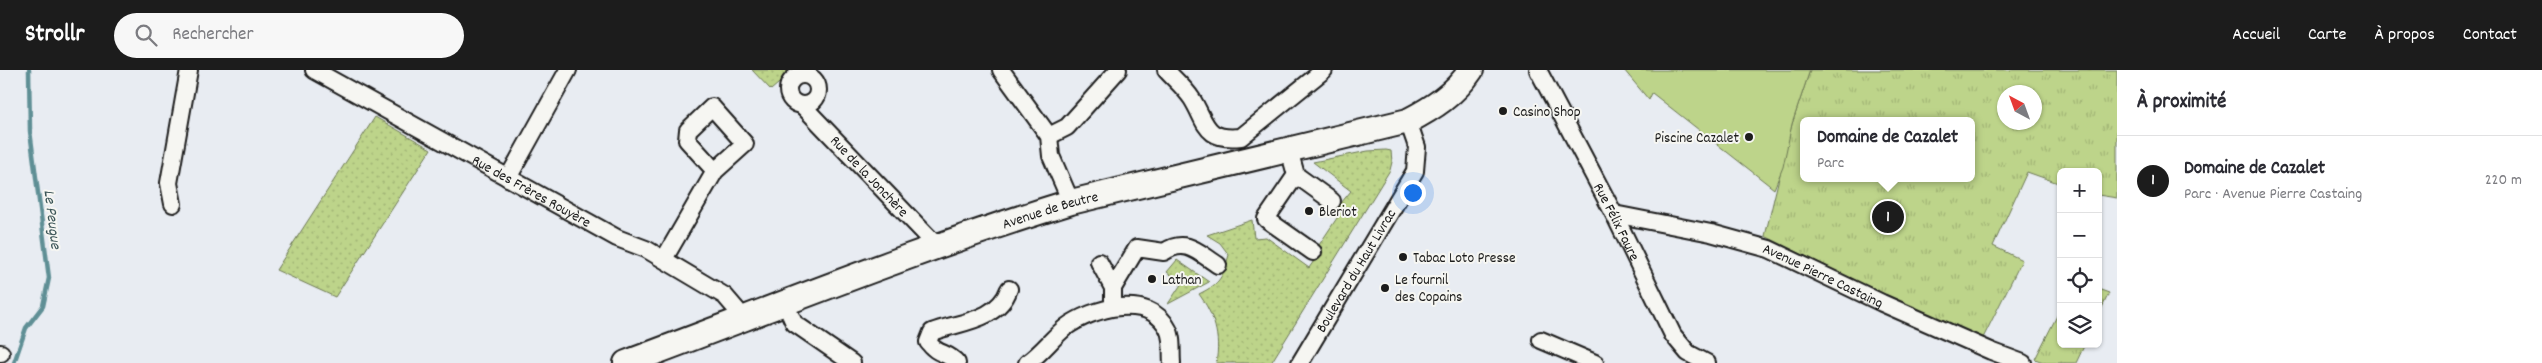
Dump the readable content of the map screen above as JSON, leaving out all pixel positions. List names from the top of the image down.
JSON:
{
  "streets": {
    "street": [
      "Rue de la Jonchère",
      "Rue des Frères Rouyère",
      "Avenue de Beutre",
      "Rue Félix Faure",
      "Boulevard du Haut Livrac",
      "Avenue Pierre Castaing"
    ]
  },
  "crossings": [
    ["Rue de la Jonchère", "Avenue de Beutre"],
    ["Rue des Frères Rouyère", "Avenue de Beutre"],
    ["Avenue de Beutre", "Boulevard du Haut Livrac"],
    ["Rue Félix Faure", "Avenue Pierre Castaing"]
  ],
  "water": ["Le Peugue"],
  "places": [
    "Casino Shop",
    "Piscine Cazalet",
    "Bleriot",
    "Tabac Loto Presse",
    "Lathan",
    "Le fournil des Copains"
  ],
  "north": "top left",
  "page": {
    "header": "Strollr",
    "search": "Rechercher",
    "nav": [
      "Accueil",
      "Carte",
      "À propos",
      "Contact"
    ],
    "heading": "À proximité",
    "popup": ["Domaine de Cazalet", "Parc"],
    "list": [
      {
        "mark": "1",
        "name": "Domaine de Cazalet",
        "note": "Parc · Avenue Pierre Castaing",
        "value": "220 m"
      }
    ],
    "map_buttons": ["+", "−"],
    "pins": "1"
  }
}
